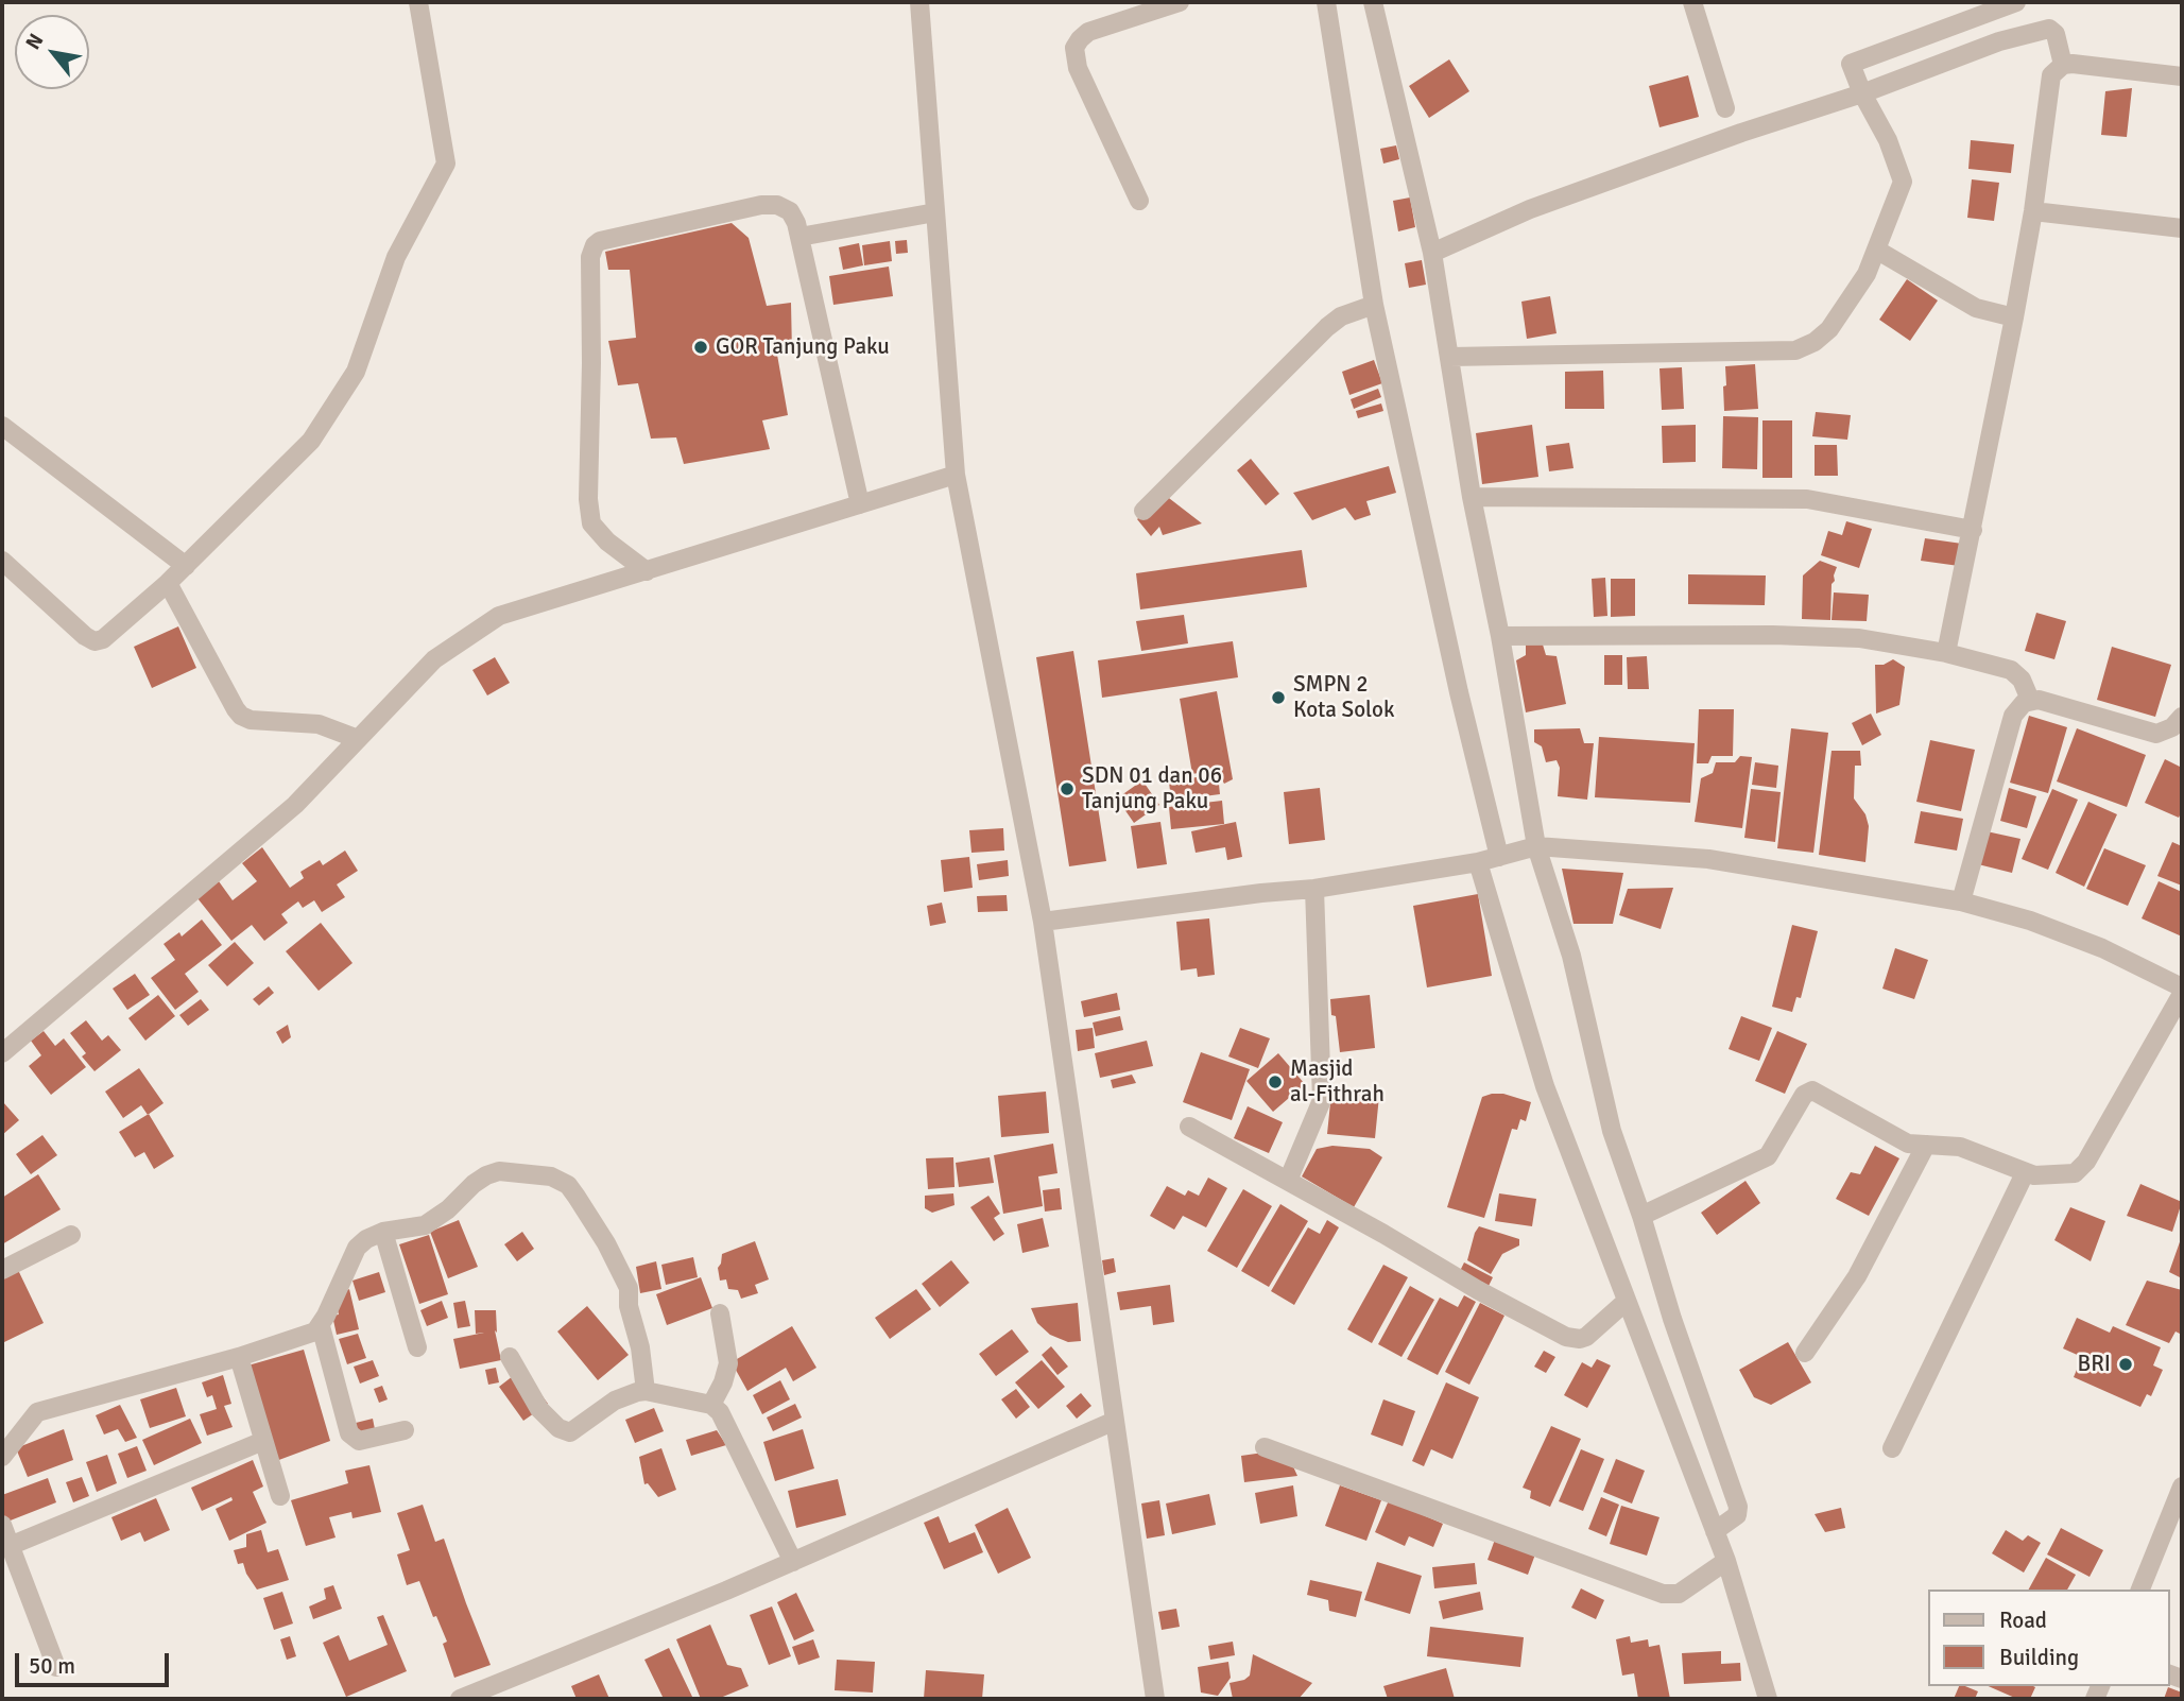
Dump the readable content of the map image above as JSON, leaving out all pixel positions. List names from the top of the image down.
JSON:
{
  "places": [
    "GOR Tanjung Paku",
    "SMPN 2 Kota Solok",
    "SDN 01 dan 06 Tanjung Paku",
    "Masjid al-Fithrah",
    "BRI"
  ],
  "legend": ["Road", "Building"],
  "scale_bar": "50 m",
  "north": "top left"
}
